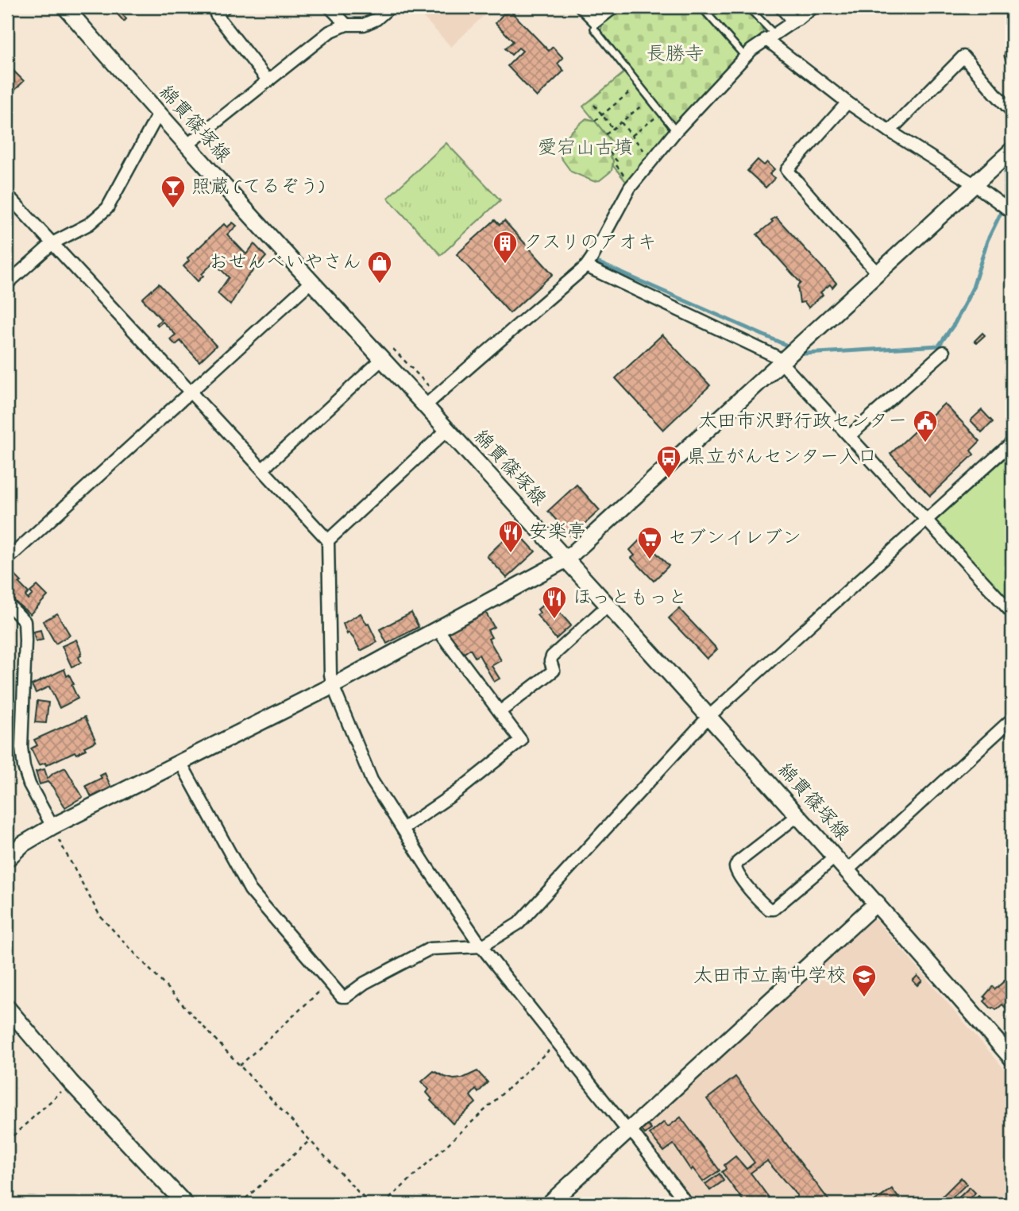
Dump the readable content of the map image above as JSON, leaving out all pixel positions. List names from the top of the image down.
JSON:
{
  "streets": {
    "street": ["綿貫篠塚線"]
  },
  "parks": ["長勝寺", "愛宕山古墳"],
  "places": {
    "bar": ["照蔵 (てるぞう)"],
    "building": ["クスリのアオキ"],
    "shop": ["おせんべいやさん"],
    "public building": ["太田市沢野行政センター"],
    "bus stop": ["県立がんセンター入口"],
    "restaurant": ["安楽亭", "ほっともっと"],
    "supermarket": ["セブンイレブン"],
    "school or university": ["太田市立南中学校"]
  }
}
